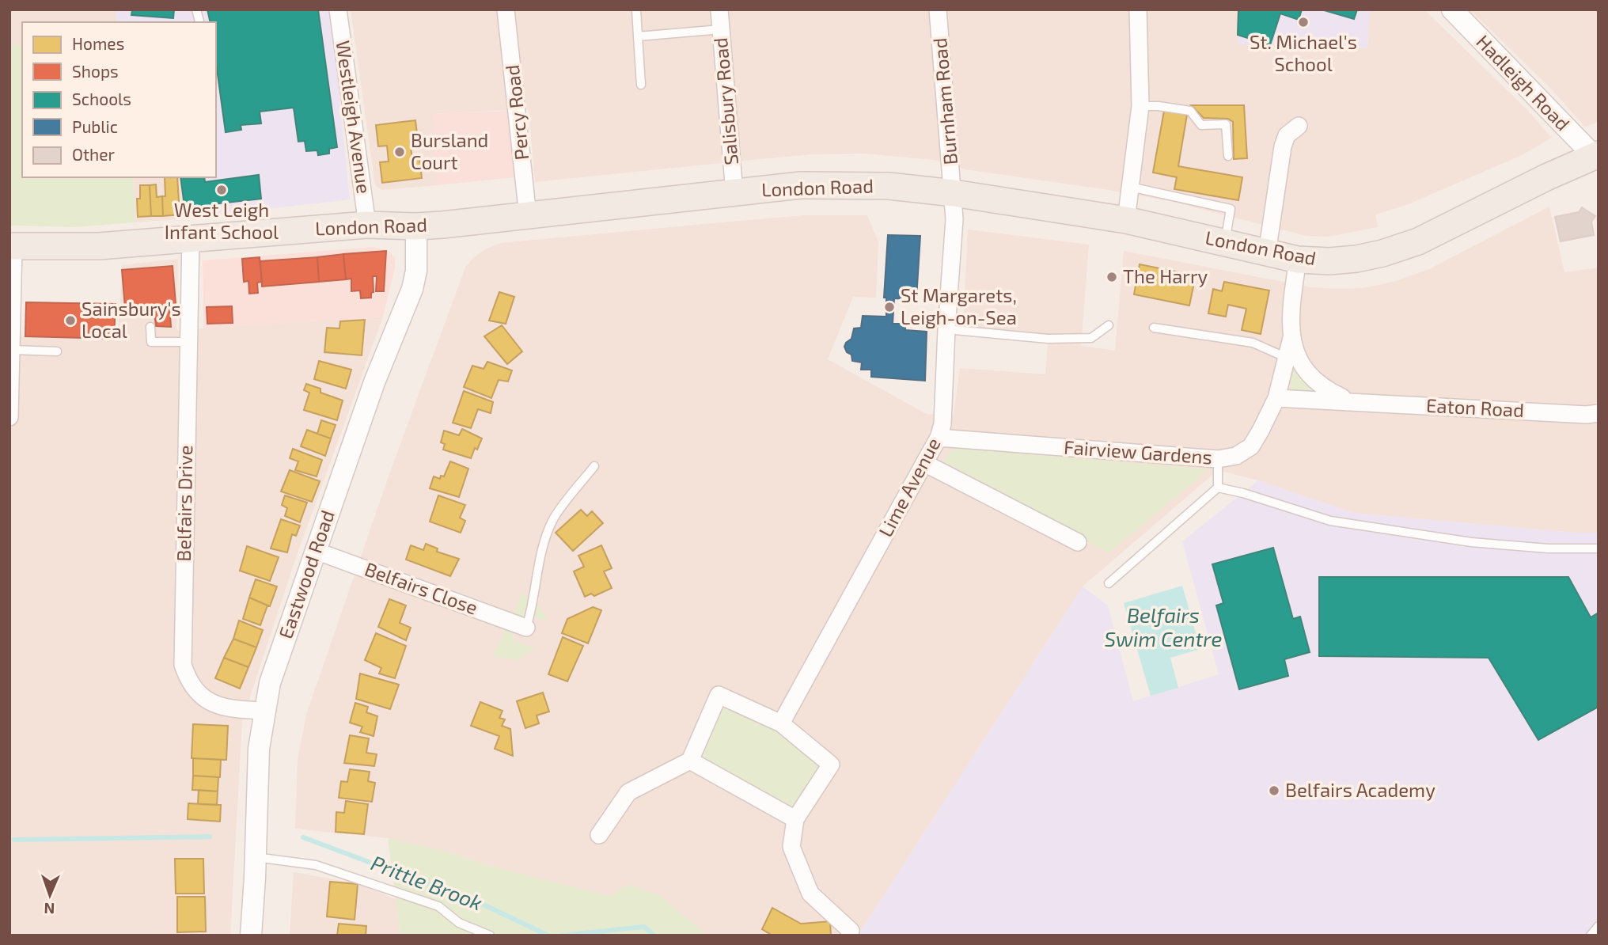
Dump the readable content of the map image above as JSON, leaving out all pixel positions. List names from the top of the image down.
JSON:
{
  "streets": {
    "main road": ["London Road"],
    "street": [
      "Hadleigh Road",
      "Salisbury Road",
      "Burnham Road",
      "Percy Road",
      "Westleigh Avenue",
      "Eaton Road",
      "Fairview Gardens",
      "Lime Avenue",
      "Belfairs Drive",
      "Eastwood Road",
      "Belfairs Close"
    ]
  },
  "crossings": [
    ["Hadleigh Road", "London Road"],
    ["Salisbury Road", "London Road"],
    ["Burnham Road", "London Road"],
    ["Burnham Road", "Lime Avenue"],
    ["Percy Road", "London Road"],
    ["Westleigh Avenue", "London Road"],
    ["London Road", "Eaton Road"],
    ["London Road", "Lime Avenue"],
    ["London Road", "Belfairs Drive"],
    ["London Road", "Eastwood Road"],
    ["Eaton Road", "Fairview Gardens"],
    ["Fairview Gardens", "Lime Avenue"],
    ["Belfairs Drive", "Eastwood Road"],
    ["Eastwood Road", "Belfairs Close"]
  ],
  "water": ["Belfairs Swim Centre", "Prittle Brook"],
  "places": [
    "St. Michael's School",
    "Bursland Court",
    "West Leigh Infant School",
    "The Harry",
    "St Margarets, Leigh-on-Sea",
    "Sainsbury's Local",
    "Belfairs Academy"
  ],
  "legend": [
    "Homes",
    "Shops",
    "Schools",
    "Public",
    "Other"
  ],
  "north": "bottom"
}
